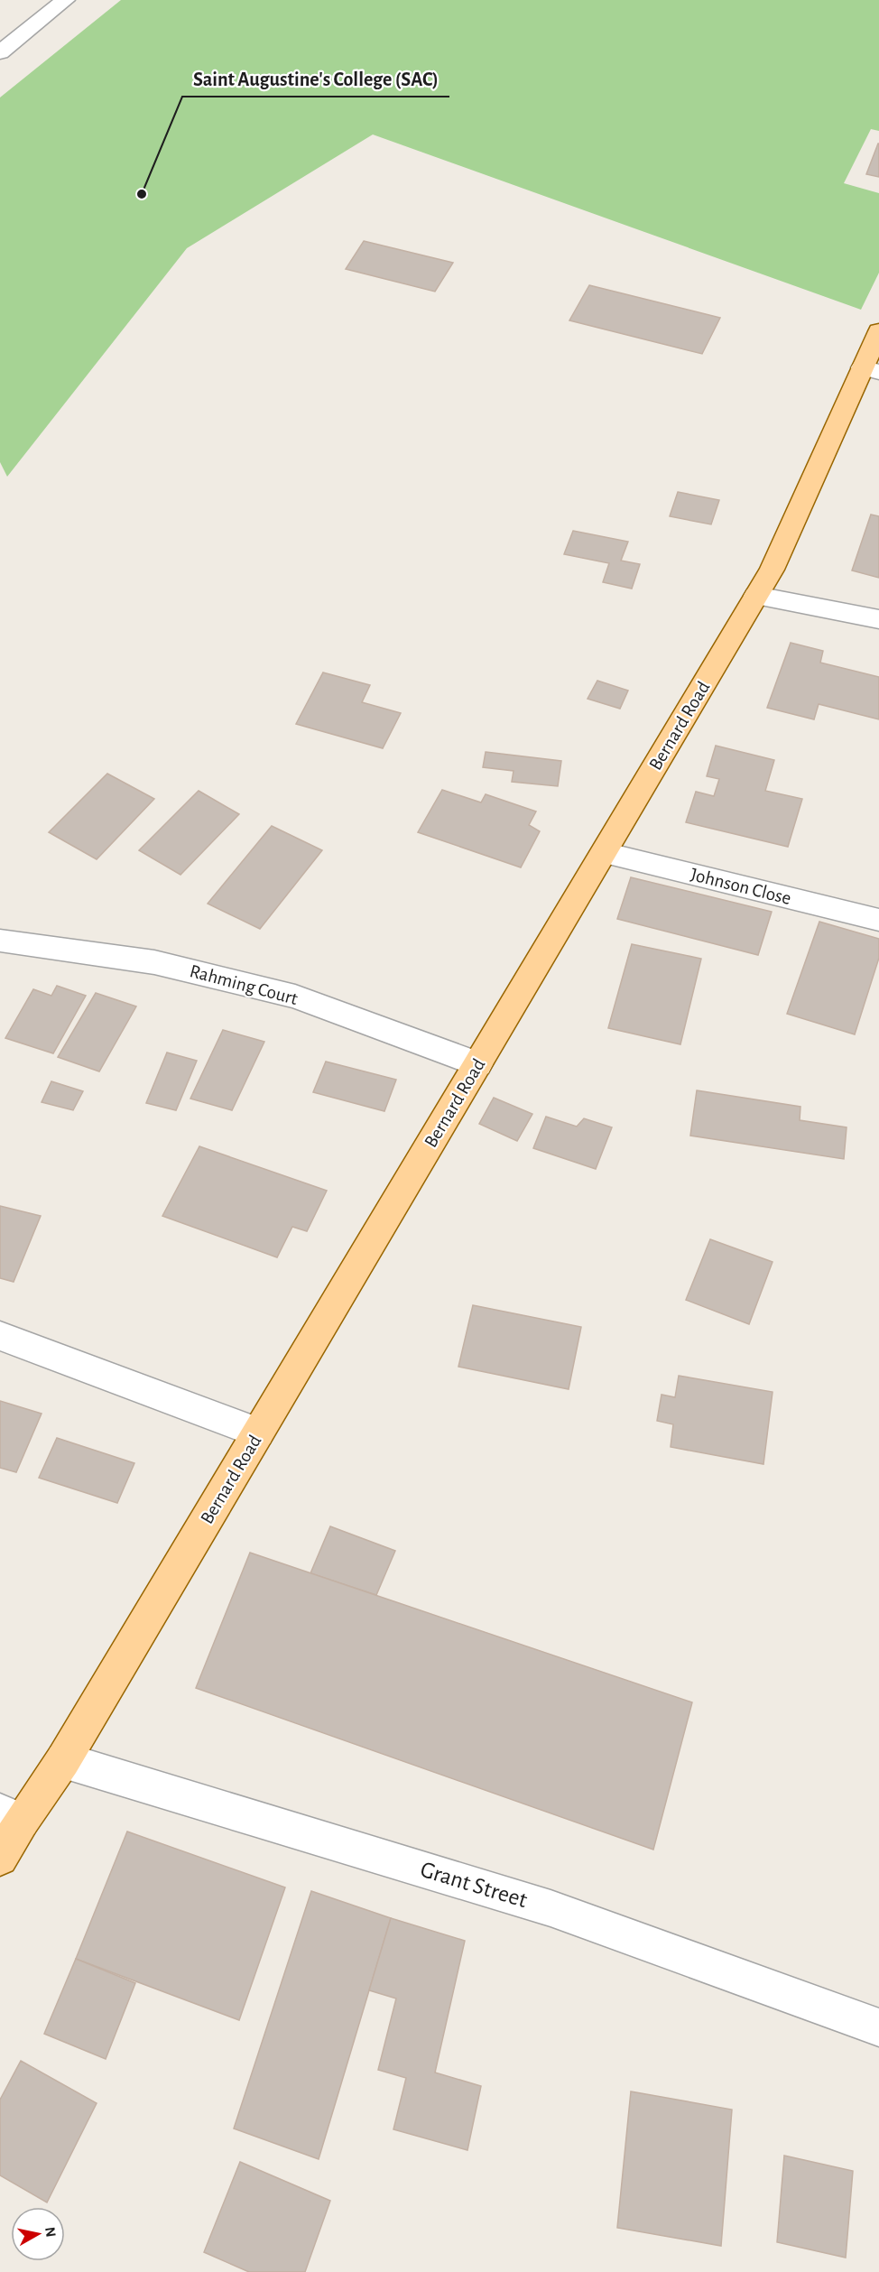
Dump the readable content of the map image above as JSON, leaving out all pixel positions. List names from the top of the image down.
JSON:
{
  "streets": {
    "main road": ["Bernard Road"],
    "street": ["Johnson Close", "Rahming Court", "Grant Street"]
  },
  "crossings": [
    ["Bernard Road", "Johnson Close"],
    ["Bernard Road", "Rahming Court"],
    ["Bernard Road", "Grant Street"]
  ],
  "places": ["Saint Augustine's College (SAC)"],
  "north": "right"
}
